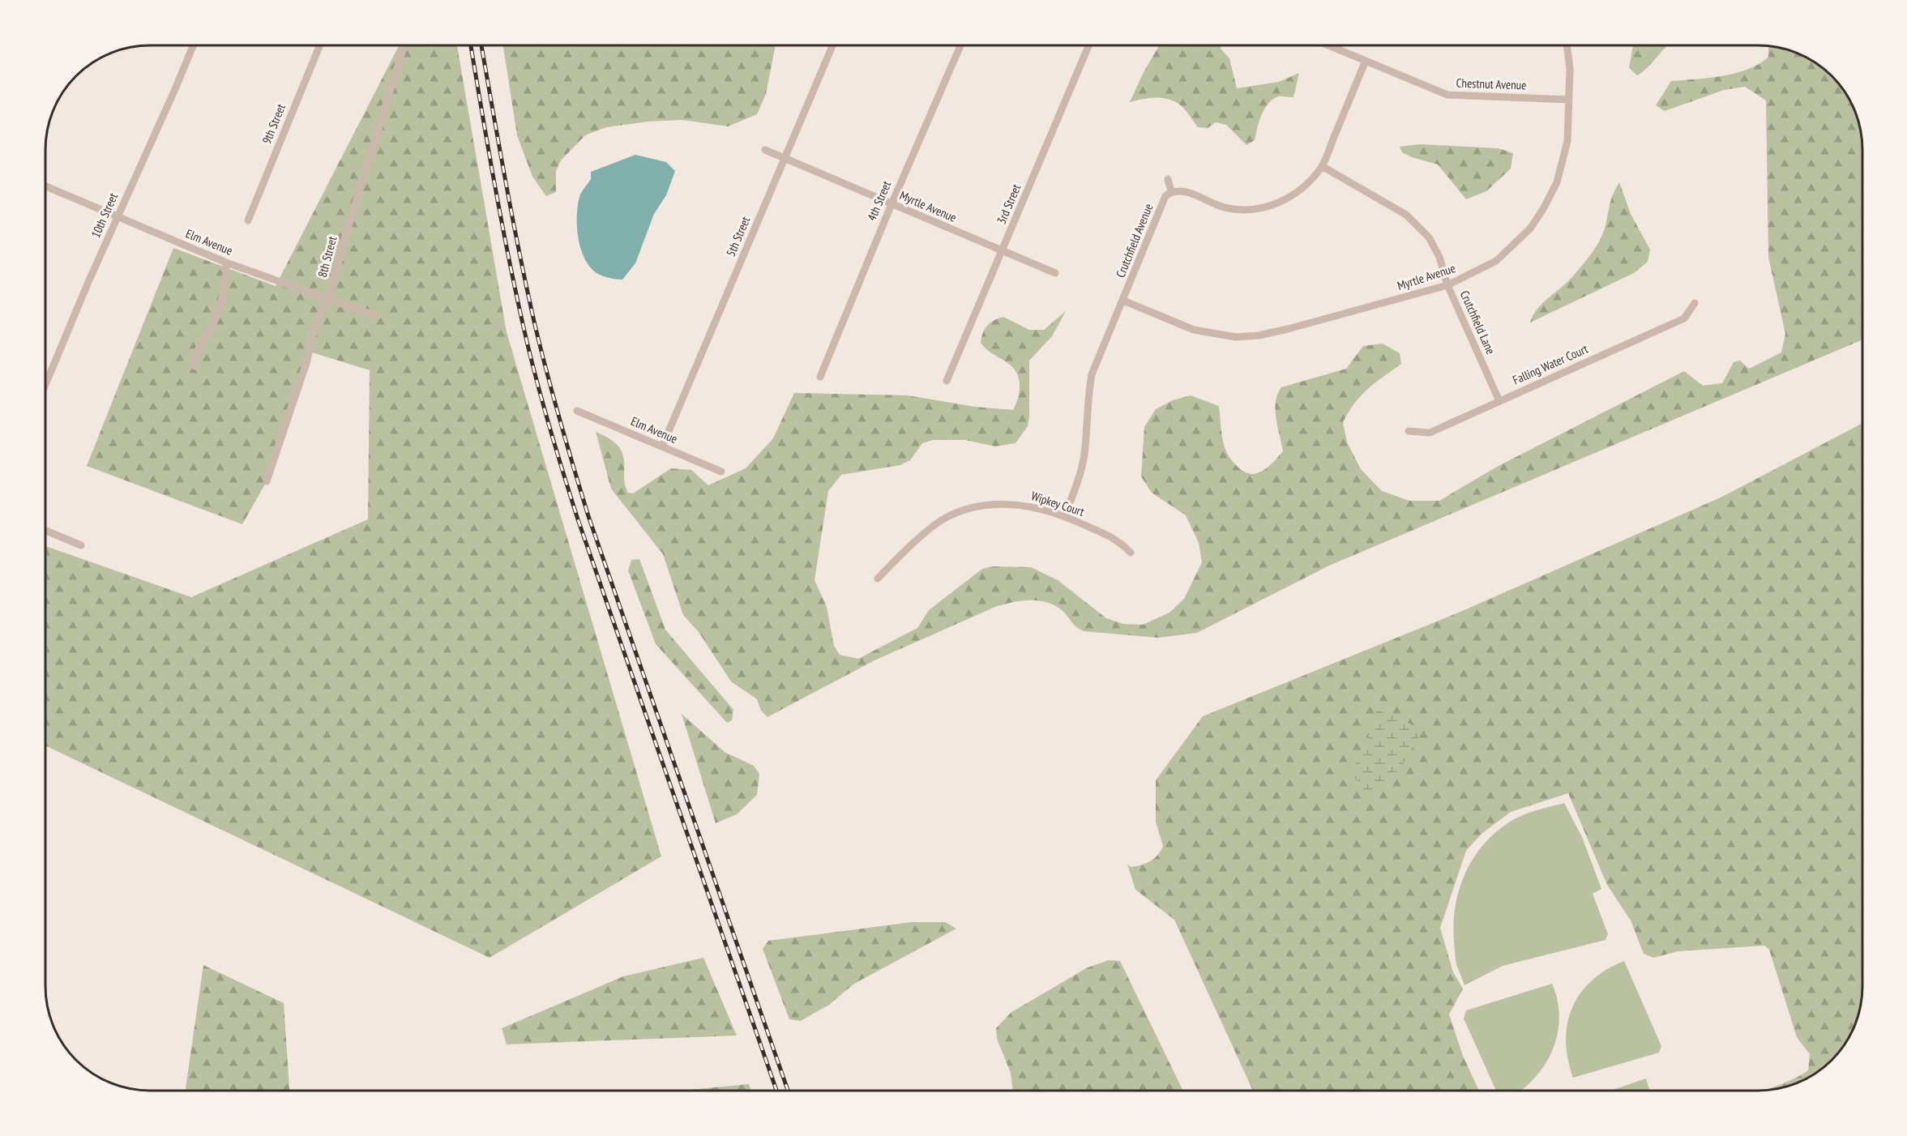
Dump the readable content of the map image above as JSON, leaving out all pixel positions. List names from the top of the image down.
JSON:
{
  "streets": {
    "street": [
      "Chestnut Avenue",
      "9th Street",
      "4th Street",
      "3rd Street",
      "Myrtle Avenue",
      "10th Street",
      "5th Street",
      "Crutchfield Avenue",
      "Elm Avenue",
      "8th Street",
      "Crutchfield Lane",
      "Falling Water Court",
      "Wipkey Court"
    ]
  },
  "crossings": [
    ["Chestnut Avenue", "Myrtle Avenue"],
    ["4th Street", "Myrtle Avenue"],
    ["3rd Street", "Myrtle Avenue"],
    ["Myrtle Avenue", "5th Street"],
    ["Myrtle Avenue", "Crutchfield Avenue"],
    ["Myrtle Avenue", "Crutchfield Lane"],
    ["10th Street", "Elm Avenue"],
    ["5th Street", "Elm Avenue"],
    ["Crutchfield Avenue", "Wipkey Court"],
    ["Elm Avenue", "8th Street"],
    ["Crutchfield Lane", "Falling Water Court"]
  ]
}
